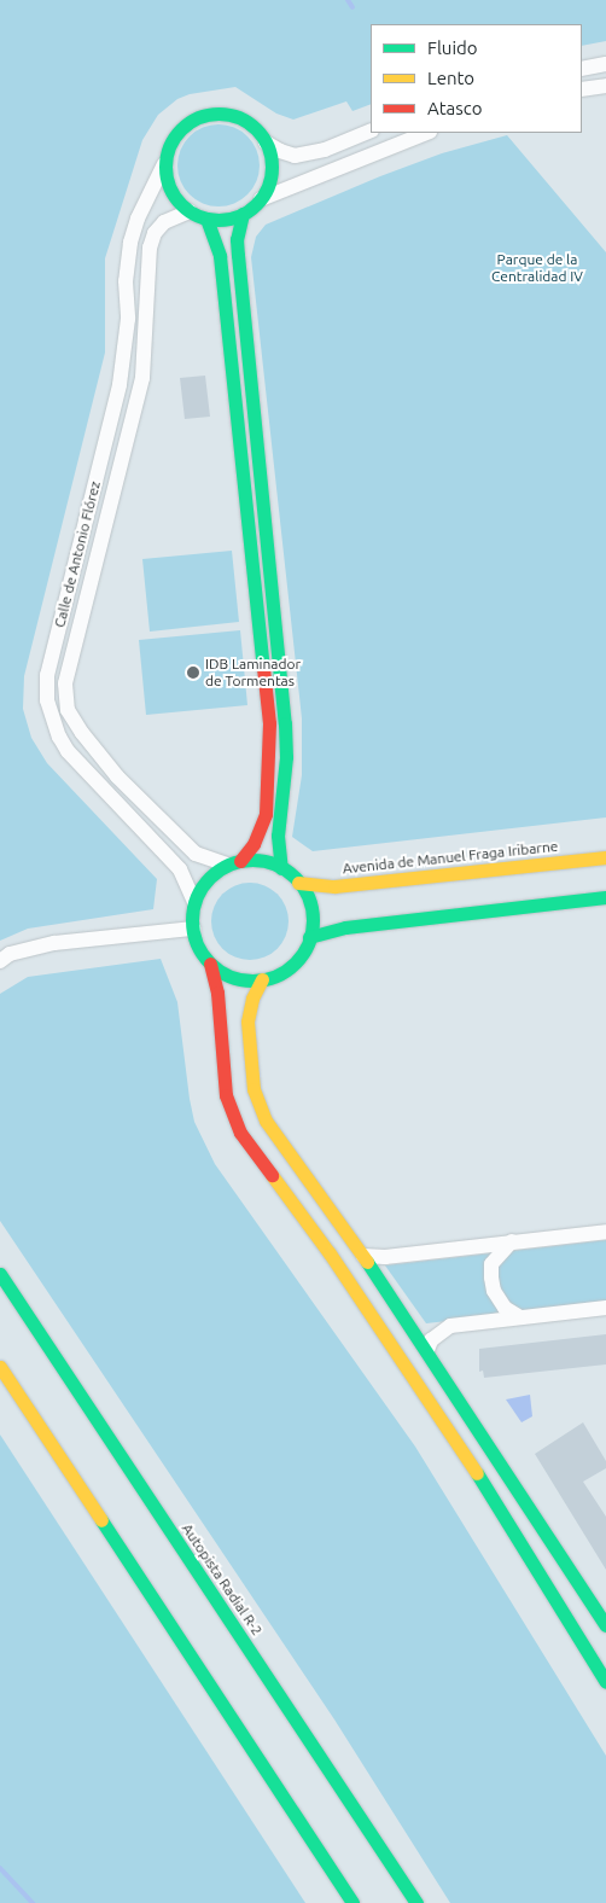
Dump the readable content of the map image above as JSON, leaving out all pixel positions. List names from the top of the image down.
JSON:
{
  "streets": {
    "main road": ["Avenida de Manuel Fraga Iribarne", "Autopista Radial R-2"],
    "street": ["Calle de Antonio Flórez"]
  },
  "crossings": [
    ["Calle de Antonio Flórez", "Avenida de Manuel Fraga Iribarne"]
  ],
  "parks": ["Parque de la Centralidad IV"],
  "places": ["IDB Laminador de Tormentas"],
  "legend": ["Fluido", "Lento", "Atasco"]
}
